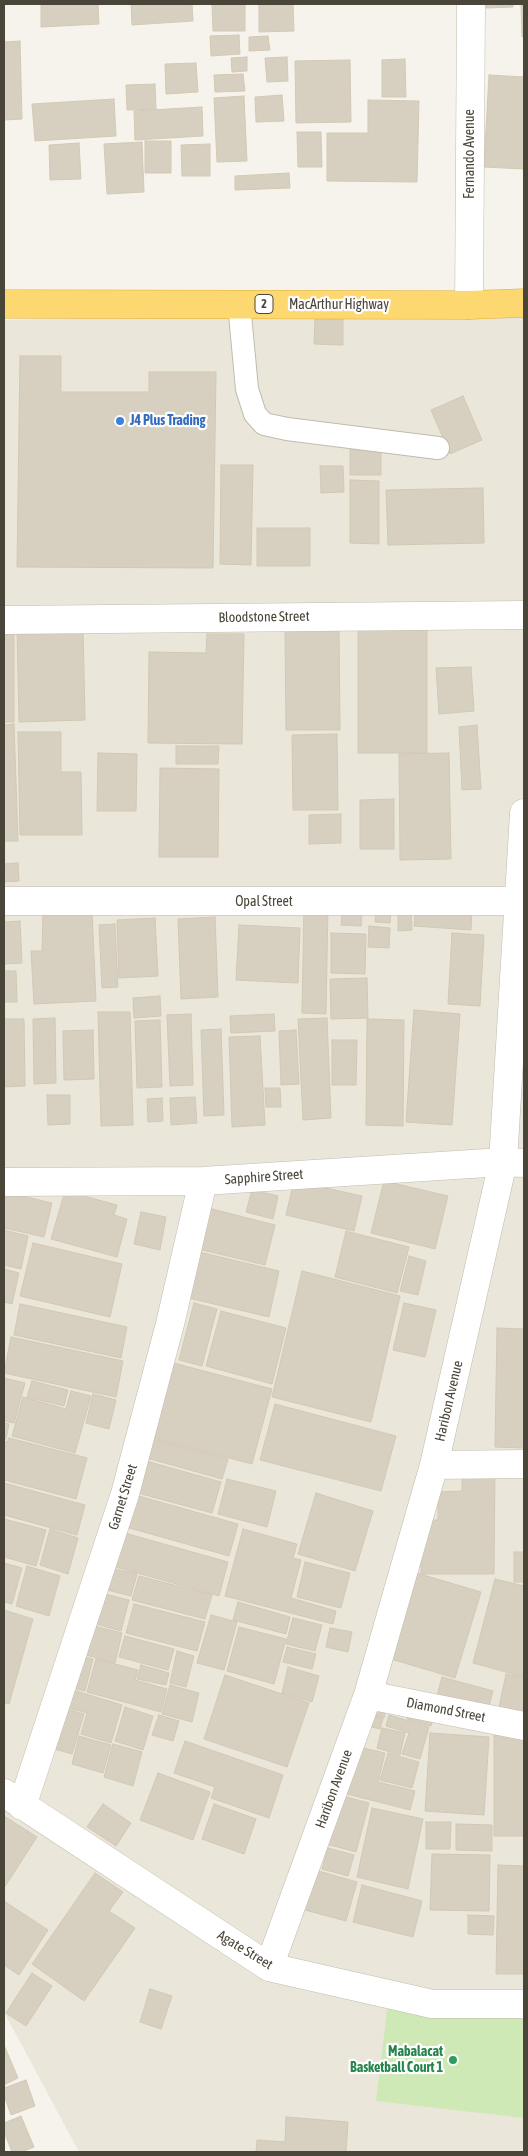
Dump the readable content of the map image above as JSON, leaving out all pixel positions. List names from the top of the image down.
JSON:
{
  "streets": {
    "highway": ["2", "MacArthur Highway"],
    "street": [
      "Fernando Avenue",
      "Bloodstone Street",
      "Opal Street",
      "Sapphire Street",
      "Haribon Avenue",
      "Garnet Street",
      "Diamond Street",
      "Agate Street"
    ]
  },
  "crossings": [
    ["Fernando Avenue", "MacArthur Highway"],
    ["Opal Street", "Haribon Avenue"],
    ["Sapphire Street", "Haribon Avenue"],
    ["Sapphire Street", "Garnet Street"],
    ["Haribon Avenue", "Diamond Street"],
    ["Haribon Avenue", "Agate Street"],
    ["Garnet Street", "Agate Street"]
  ],
  "places": ["J4 Plus Trading", "Mabalacat Basketball Court 1"]
}
